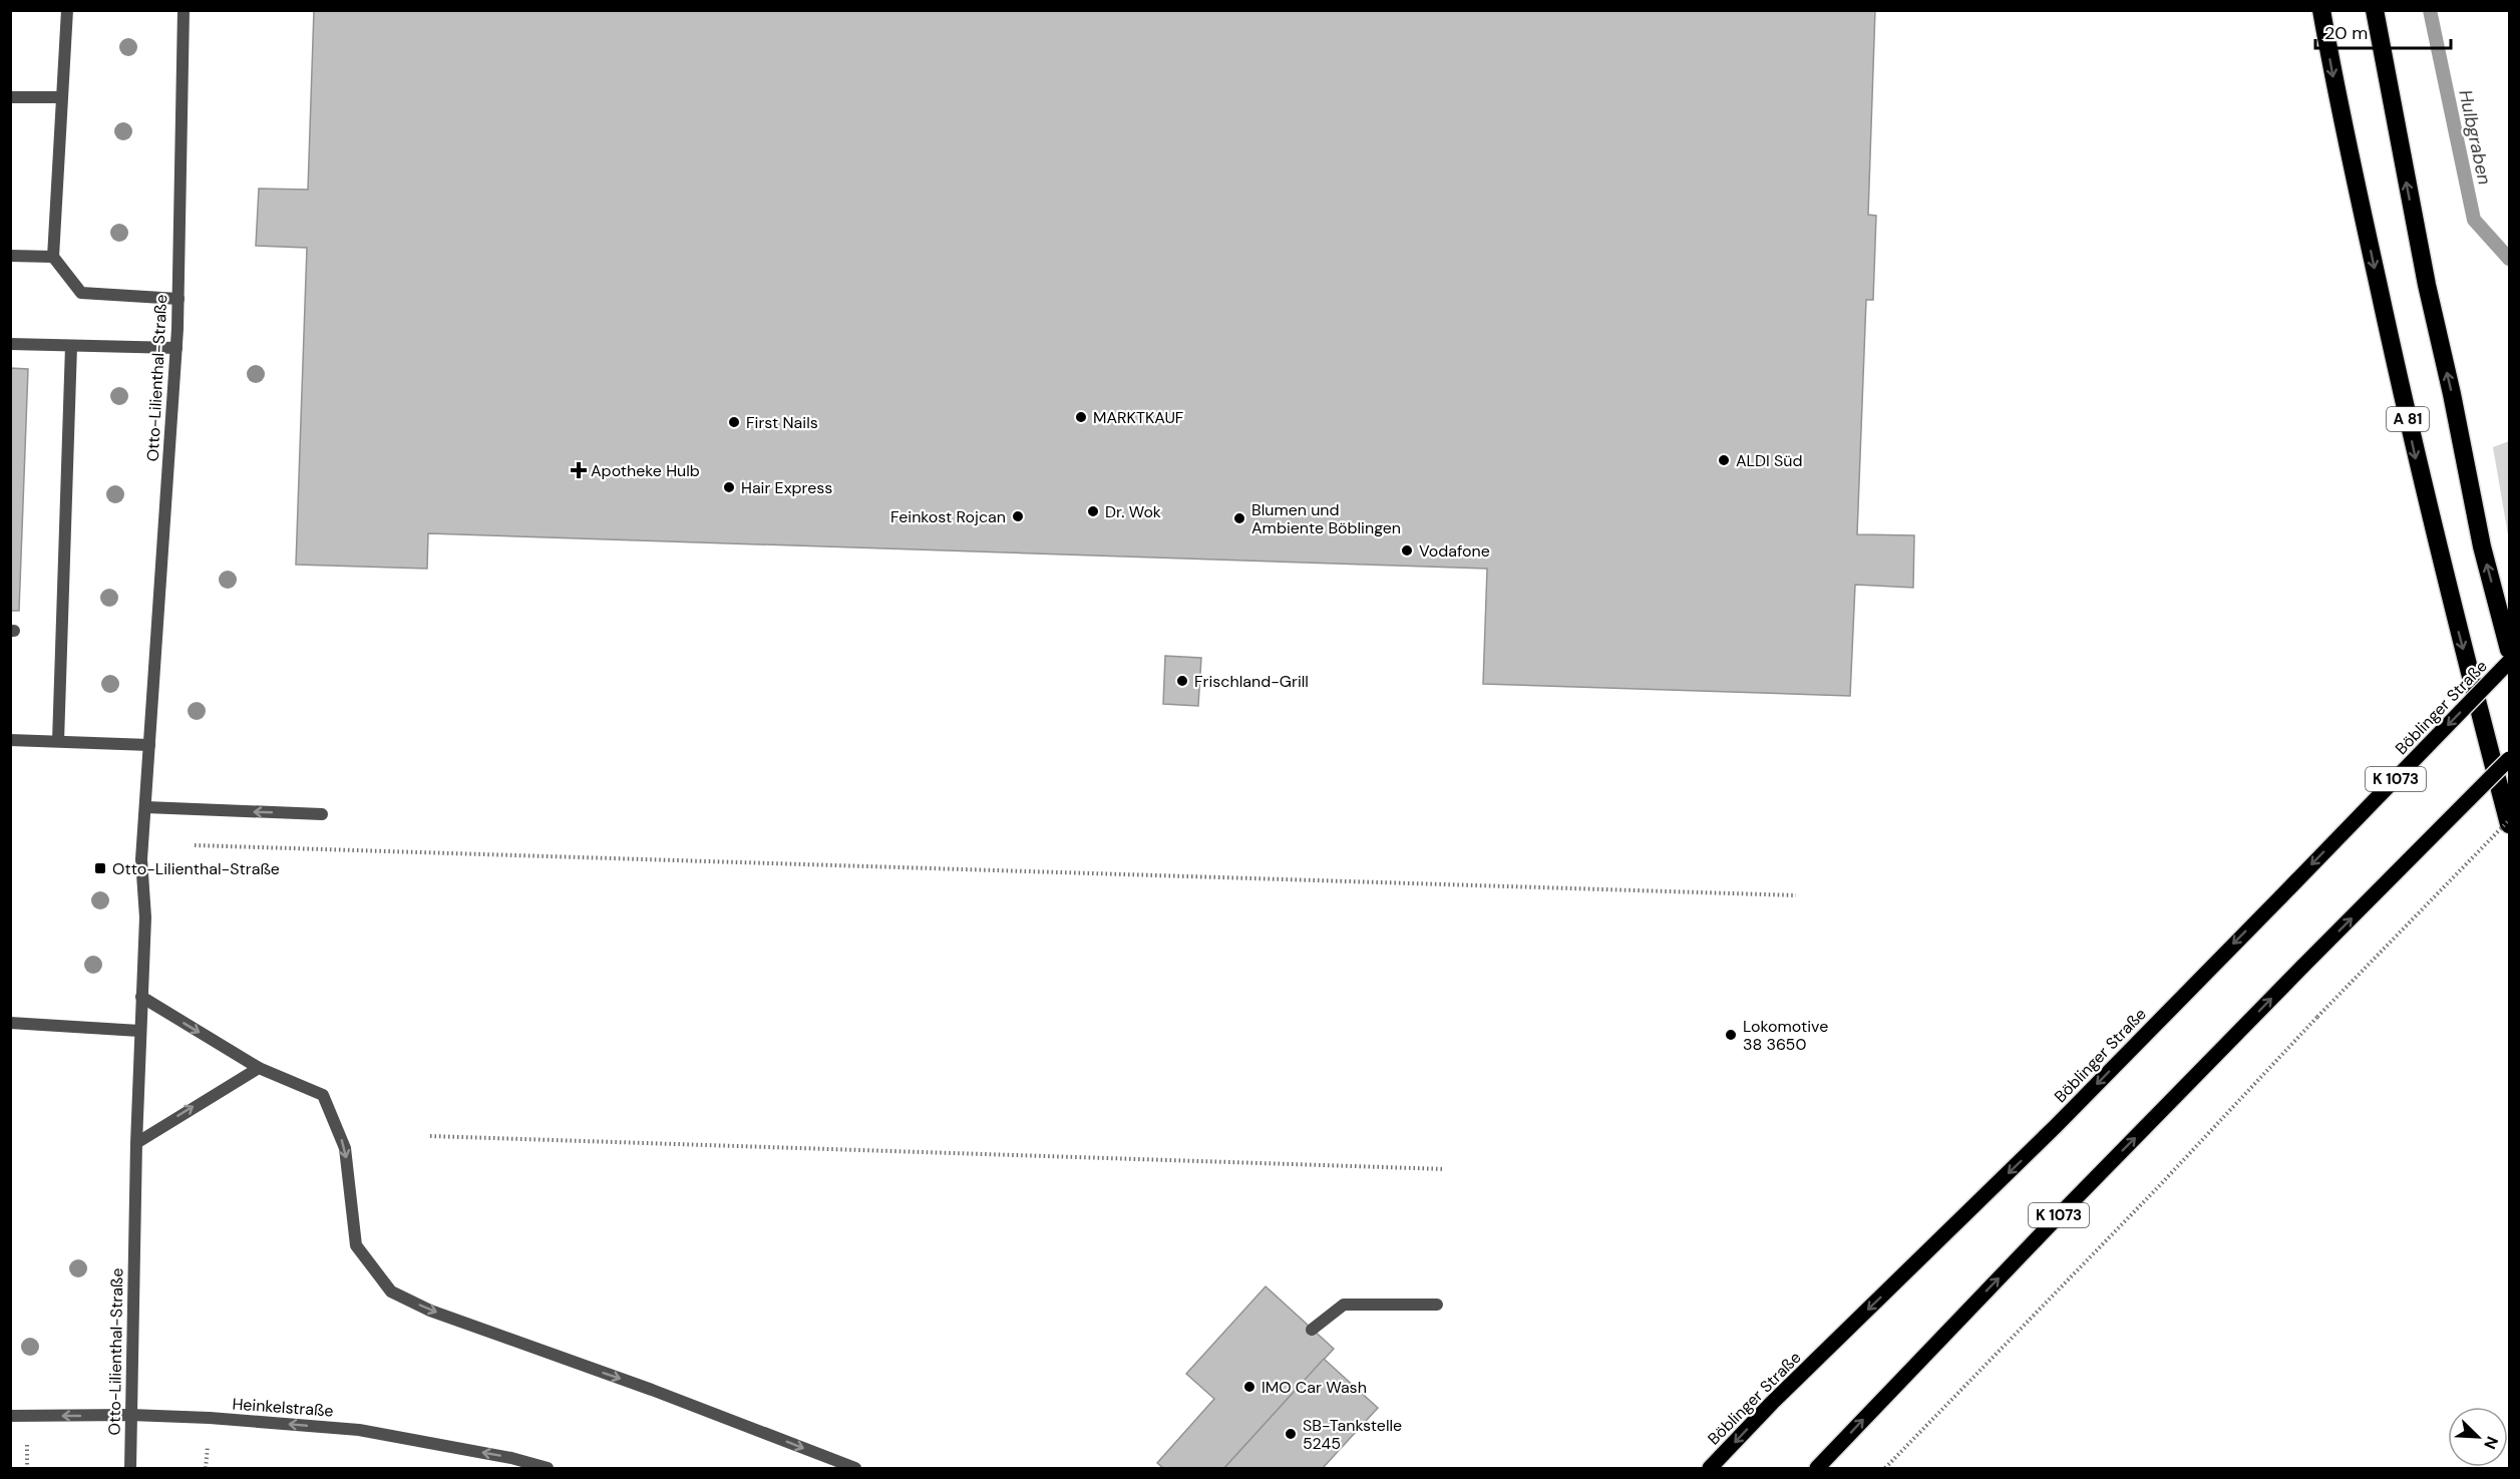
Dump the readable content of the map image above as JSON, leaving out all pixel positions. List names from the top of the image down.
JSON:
{
  "streets": {
    "highway": ["A 81"],
    "main road": ["Böblinger Straße", "K 1073"],
    "street": ["Otto-Lilienthal-Straße", "Heinkelstraße"]
  },
  "crossings": [
    ["Otto-Lilienthal-Straße", "Heinkelstraße"]
  ],
  "one_way": ["Heinkelstraße"],
  "water": ["Hulbgraben"],
  "places": {
    "other": [
      "MARKTKAUF",
      "First Nails",
      "ALDI Süd",
      "Hair Express",
      "Dr. Wok",
      "Feinkost Rojcan",
      "Blumen und Ambiente Böblingen",
      "Vodafone",
      "Frischland-Grill",
      "Lokomotive 38 3650",
      "IMO Car Wash",
      "SB-Tankstelle 5245"
    ],
    "health": ["Apotheke Hulb"],
    "transit": ["Otto-Lilienthal-Straße"]
  },
  "scale_bar": "20 m",
  "north": "bottom right"
}
